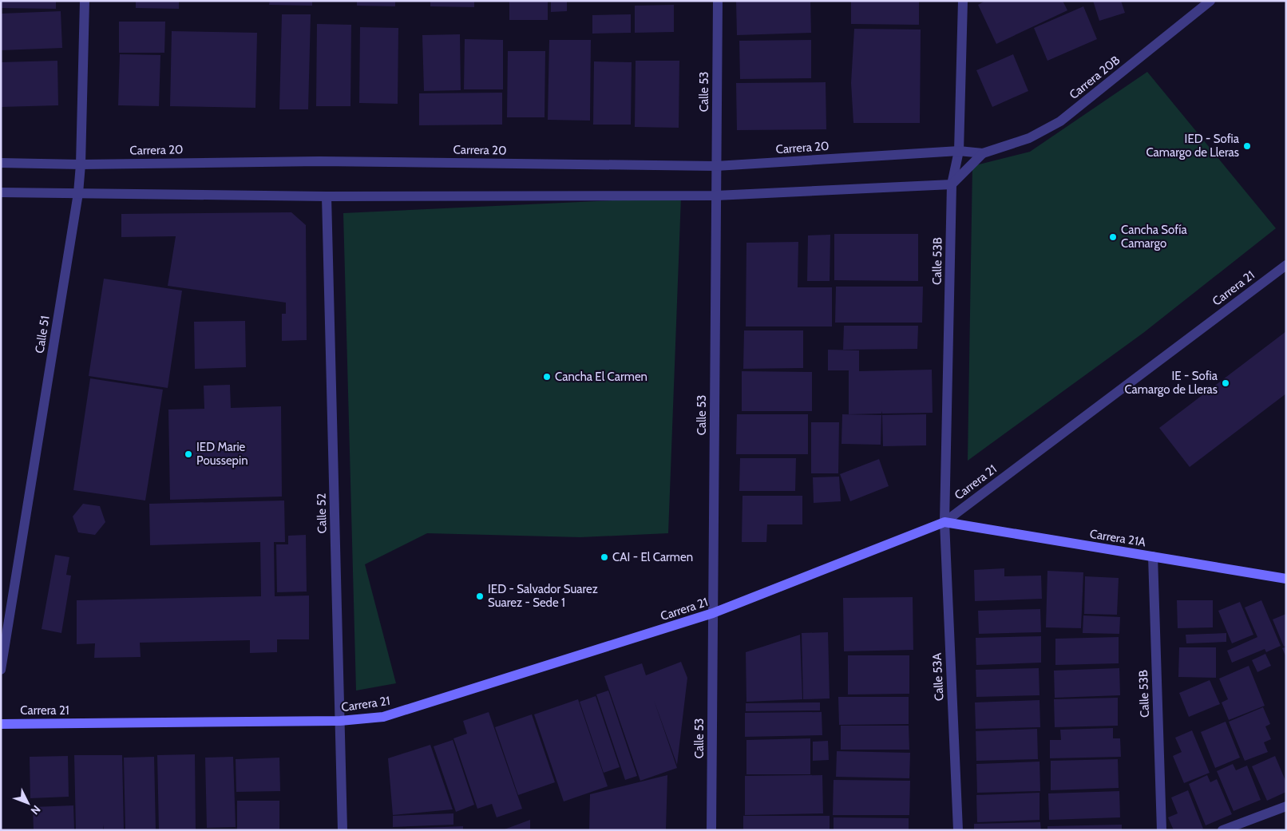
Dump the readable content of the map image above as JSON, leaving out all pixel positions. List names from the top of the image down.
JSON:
{
  "streets": {
    "main road": ["Carrera 21", "Carrera 21A"],
    "street": [
      "Carrera 20B",
      "Calle 53",
      "Carrera 20",
      "Calle 53B",
      "Calle 51",
      "Calle 52",
      "Calle 53A"
    ]
  },
  "crossings": [
    ["Carrera 20B", "Carrera 20"],
    ["Carrera 20B", "Calle 53B"],
    ["Calle 53", "Carrera 20"],
    ["Calle 53", "Carrera 21"],
    ["Carrera 20", "Calle 53B"],
    ["Carrera 20", "Calle 51"],
    ["Calle 53B", "Carrera 21"],
    ["Calle 53B", "Carrera 21A"],
    ["Calle 53B", "Calle 53A"],
    ["Carrera 21", "Calle 52"],
    ["Carrera 21", "Carrera 21A"],
    ["Carrera 21", "Calle 53A"],
    ["Carrera 21A", "Calle 53A"]
  ],
  "places": [
    "IED - Sofia Camargo de Lleras",
    "Cancha Sofía Camargo",
    "Cancha El Carmen",
    "IE - Sofia Camargo de Lleras",
    "IED Marie Poussepin",
    "CAI - El Carmen",
    "IED - Salvador Suarez Suarez - Sede 1"
  ],
  "north": "bottom right"
}
